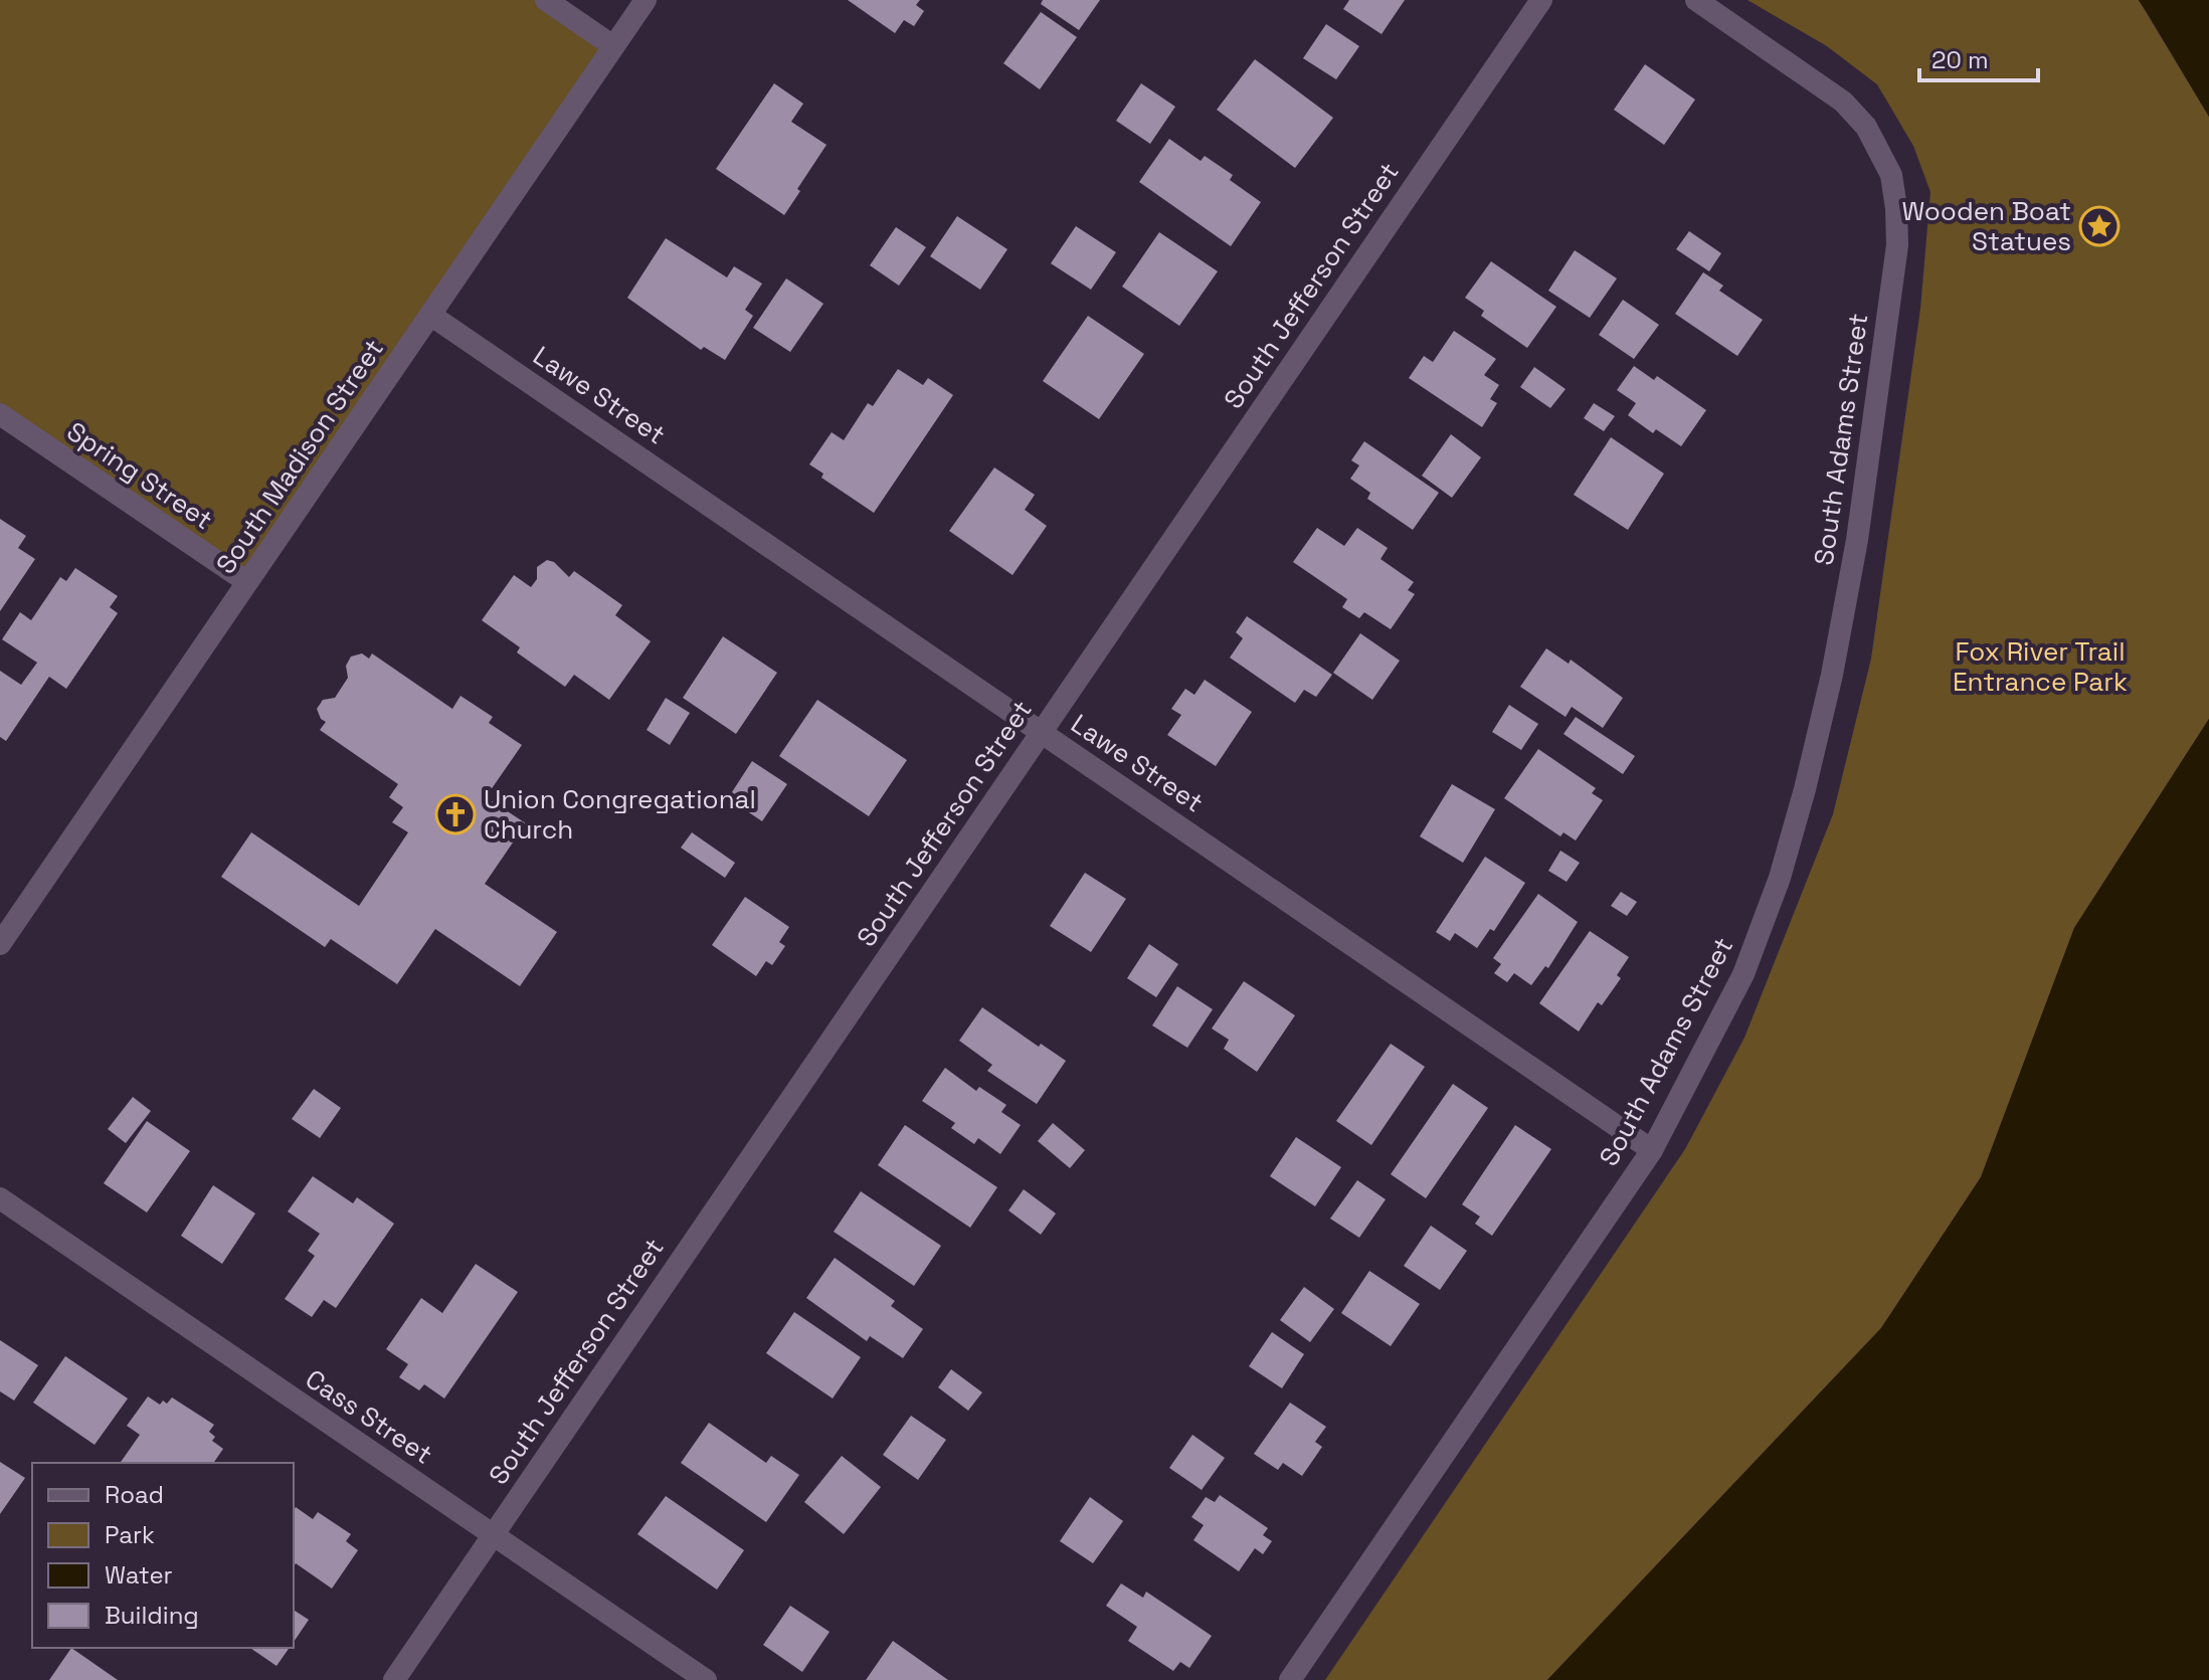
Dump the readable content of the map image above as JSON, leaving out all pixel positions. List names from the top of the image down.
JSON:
{
  "streets": {
    "street": [
      "South Jefferson Street",
      "Lawe Street",
      "South Adams Street",
      "South Madison Street",
      "Spring Street",
      "Cass Street"
    ]
  },
  "crossings": [
    ["South Jefferson Street", "Lawe Street"],
    ["South Jefferson Street", "Cass Street"],
    ["Lawe Street", "South Adams Street"],
    ["Lawe Street", "South Madison Street"],
    ["South Madison Street", "Spring Street"]
  ],
  "parks": ["Fox River Trail Entrance Park"],
  "places": {
    "place": ["Wooden Boat Statues"],
    "church": ["Union Congregational Church"]
  },
  "legend": [
    "Road",
    "Park",
    "Water",
    "Building"
  ],
  "scale_bar": "20 m"
}
